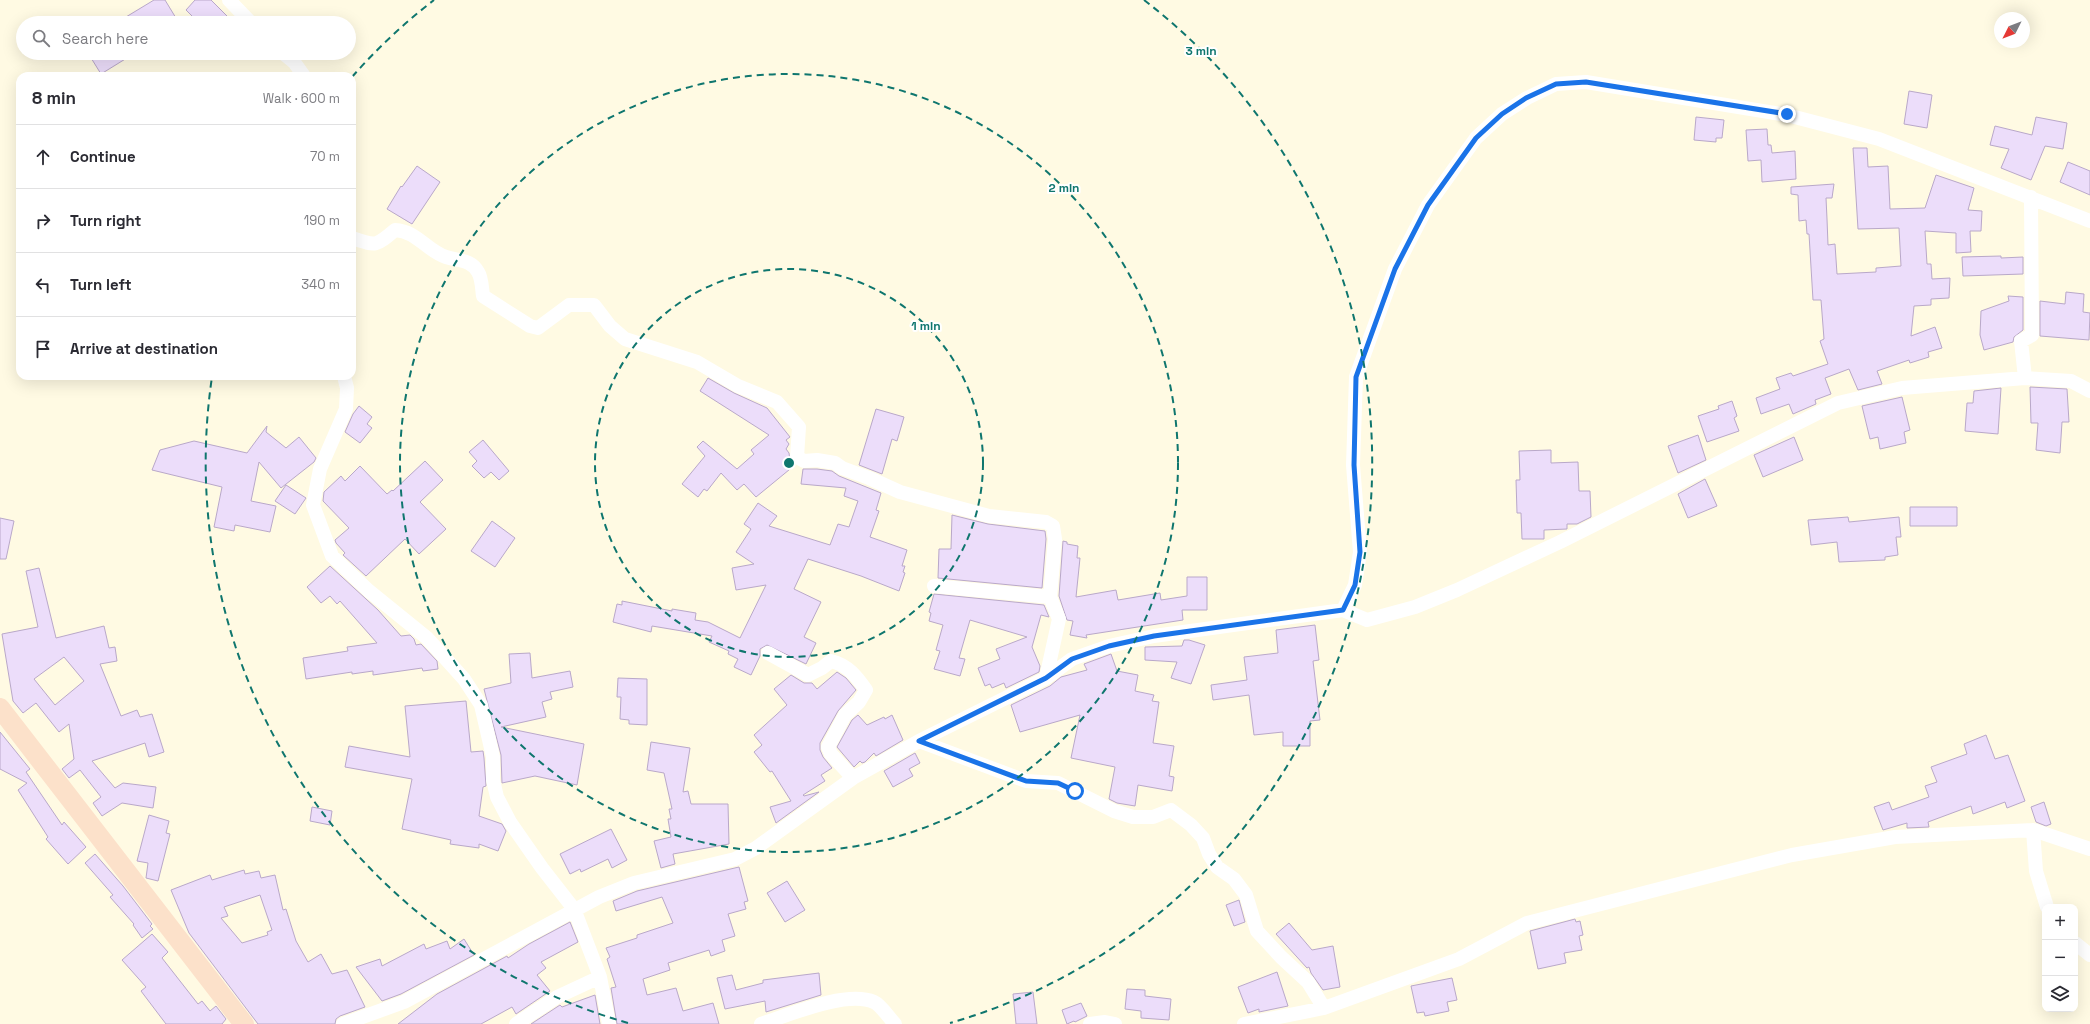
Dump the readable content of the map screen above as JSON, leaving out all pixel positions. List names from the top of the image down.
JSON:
{
  "north": "bottom left",
  "page": {
    "search": "Search here",
    "heading": ["8 min", "Walk · 600 m"],
    "list": [
      ["Continue", "70 m"],
      ["Turn right", "190 m"],
      ["Turn left", "340 m"],
      "Arrive at destination"
    ],
    "map_buttons": ["+", "−"]
  },
  "rings": ["3 min", "2 min", "1 min"]
}
